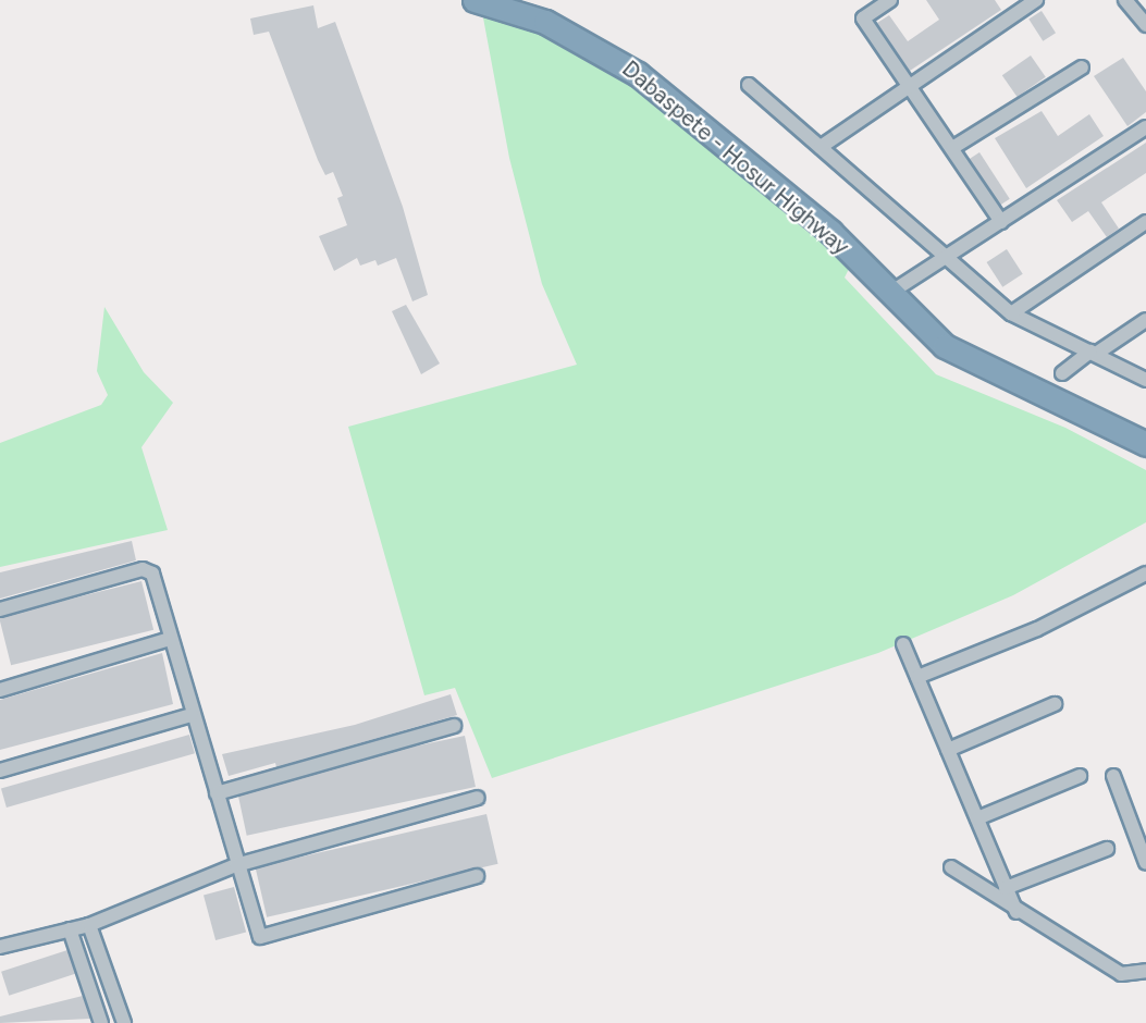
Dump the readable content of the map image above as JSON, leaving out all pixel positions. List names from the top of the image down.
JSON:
{
  "streets": {
    "highway": ["Dabaspete - Hosur Highway"]
  }
}
